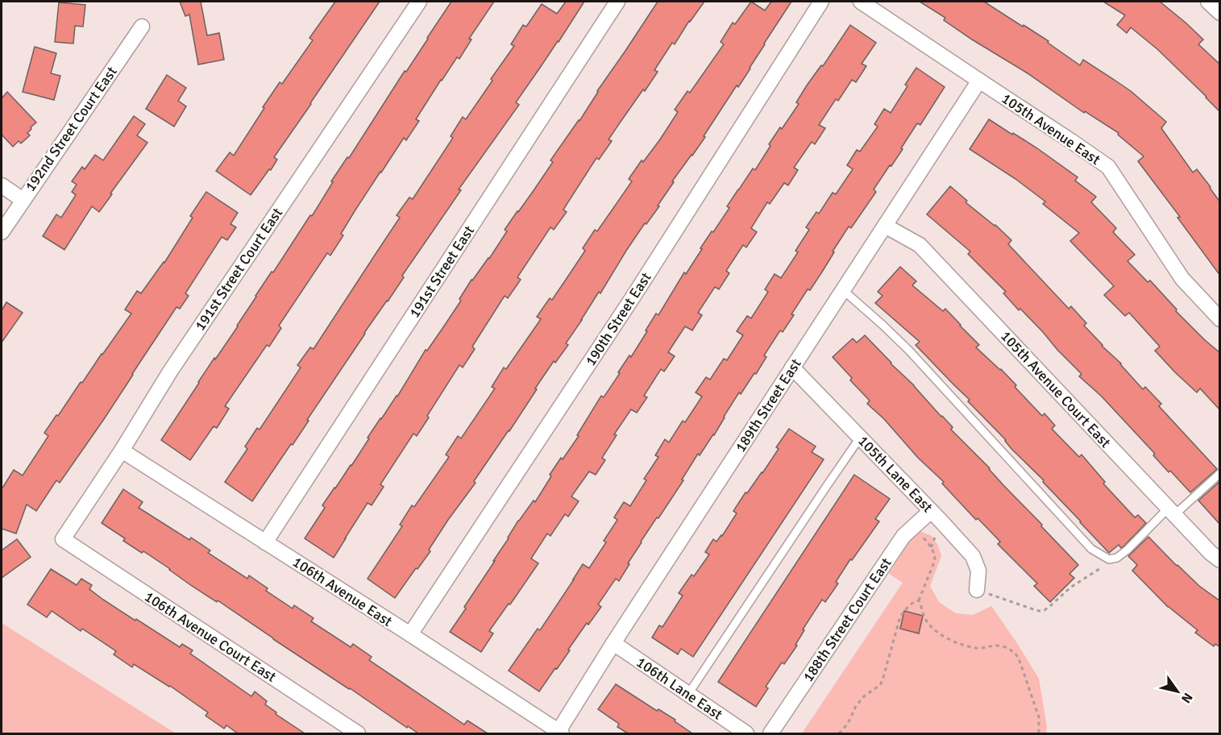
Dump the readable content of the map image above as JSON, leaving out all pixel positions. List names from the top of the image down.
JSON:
{
  "streets": {
    "street": [
      "192nd Street Court East",
      "105th Avenue East",
      "191st Street Court East",
      "191st Street East",
      "190th Street East",
      "105th Avenue Court East",
      "189th Street East",
      "105th Lane East",
      "106th Avenue East",
      "188th Street Court East",
      "106th Avenue Court East",
      "106th Lane East"
    ]
  },
  "crossings": [
    ["105th Avenue East", "189th Street East"],
    ["191st Street Court East", "106th Avenue East"],
    ["191st Street Court East", "106th Avenue Court East"],
    ["191st Street East", "106th Avenue East"],
    ["190th Street East", "106th Avenue East"],
    ["105th Avenue Court East", "189th Street East"],
    ["189th Street East", "105th Lane East"],
    ["189th Street East", "106th Avenue East"],
    ["189th Street East", "106th Lane East"],
    ["105th Lane East", "188th Street Court East"]
  ],
  "north": "bottom right"
}
